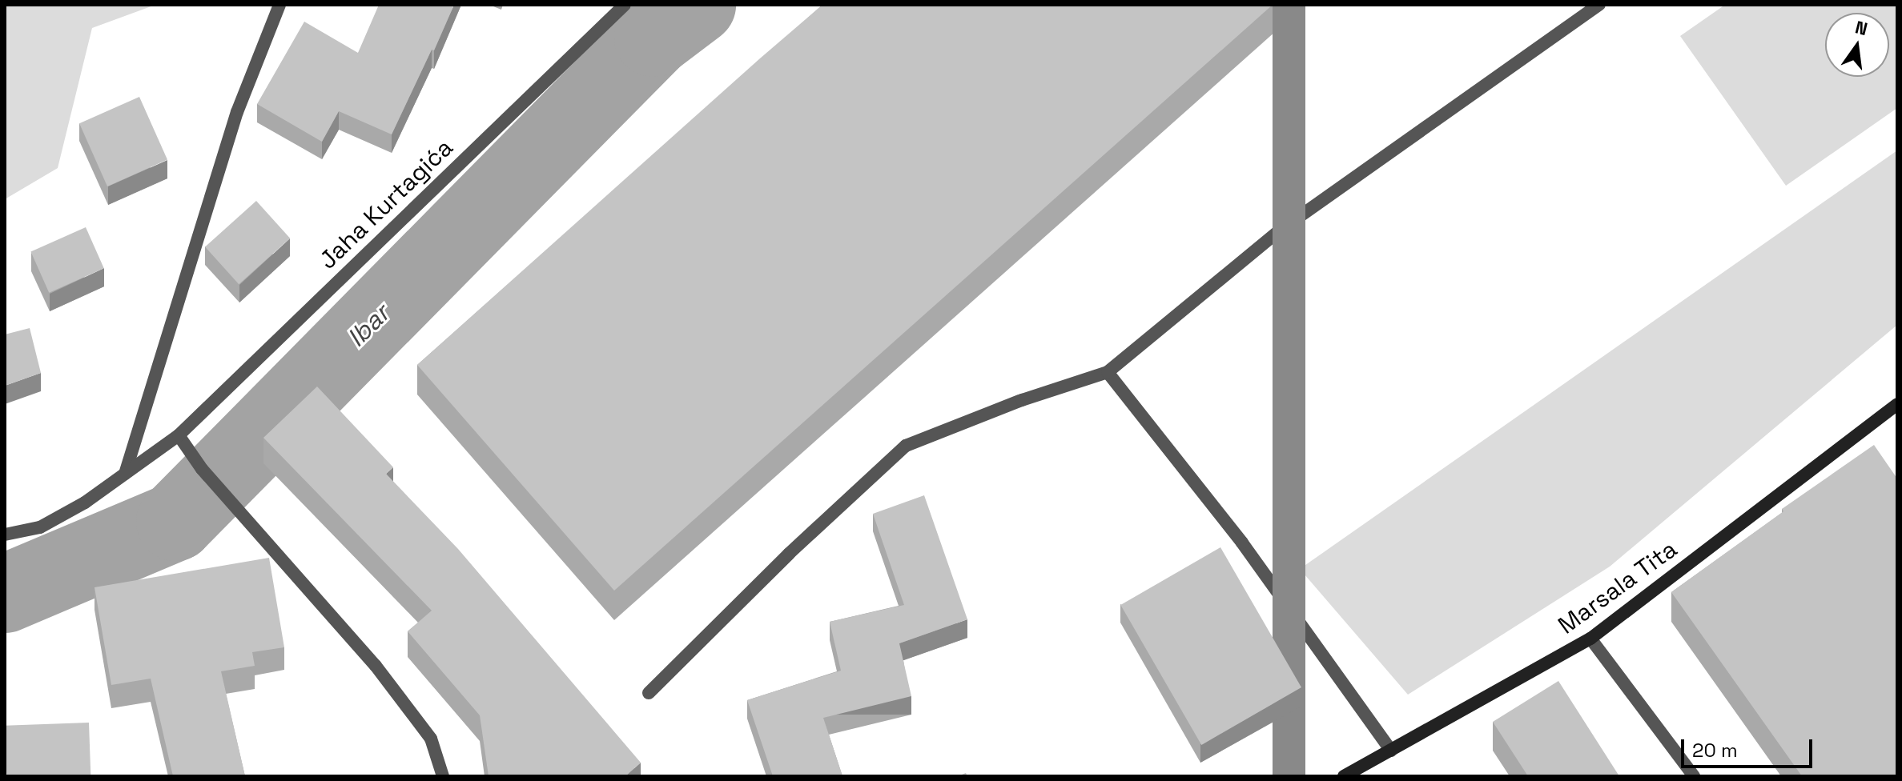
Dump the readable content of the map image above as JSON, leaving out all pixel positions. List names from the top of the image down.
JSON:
{
  "streets": {
    "street": ["Jaha Kurtagića", "Marsala Tita"]
  },
  "water": ["Ibar"],
  "scale_bar": "20 m",
  "north": "top"
}
